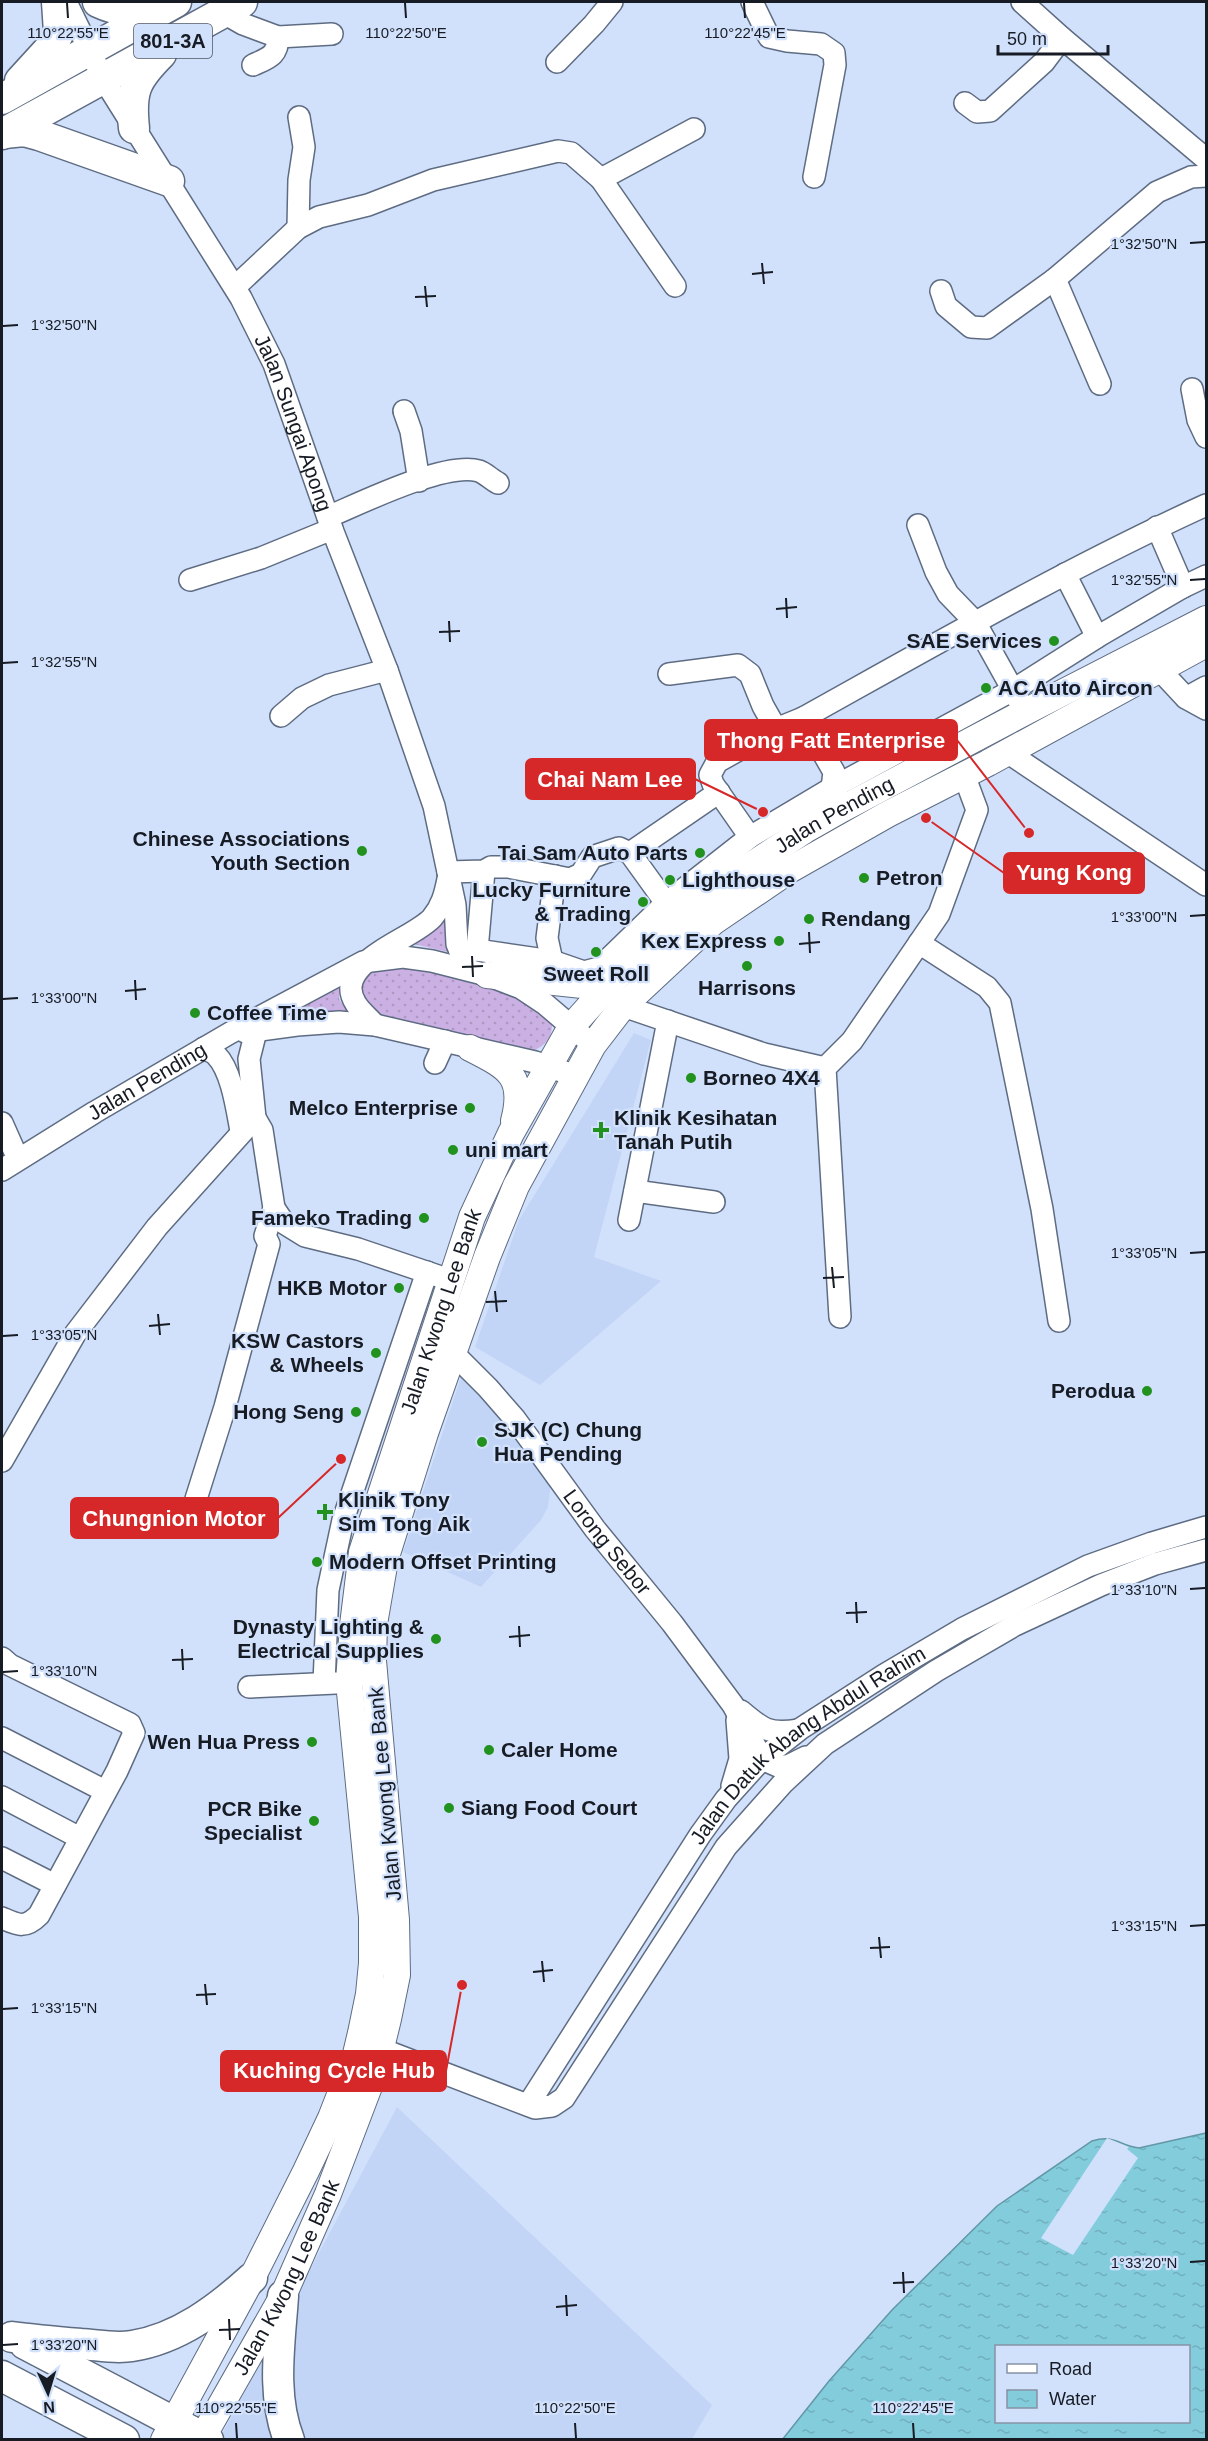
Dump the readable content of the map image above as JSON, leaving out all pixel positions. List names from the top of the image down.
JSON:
{
  "streets": {
    "highway": ["801-3A"],
    "main road": ["Jalan Pending", "Jalan Kwong Lee Bank"],
    "street": ["Jalan Sungai Apong", "Lorong Sebor", "Jalan Datuk Abang Abdul Rahim"]
  },
  "crossings": [
    ["801-3A", "Jalan Sungai Apong"],
    ["Jalan Pending", "Jalan Kwong Lee Bank"],
    ["Jalan Kwong Lee Bank", "Lorong Sebor"]
  ],
  "places": {
    "other": [
      "SAE Services",
      "AC Auto Aircon",
      "Chai Nam Lee",
      "Yung Kong",
      "Thong Fatt Enterprise",
      "Chinese Associations Youth Section",
      "Tai Sam Auto Parts",
      "Petron",
      "Lighthouse",
      "Lucky Furniture & Trading",
      "Rendang",
      "Kex Express",
      "Sweet Roll",
      "Harrisons",
      "Coffee Time",
      "Borneo 4X4",
      "Melco Enterprise",
      "uni mart",
      "Fameko Trading",
      "HKB Motor",
      "KSW Castors & Wheels",
      "Perodua",
      "Hong Seng",
      "SJK (C) Chung Hua Pending",
      "Chungnion Motor",
      "Modern Offset Printing",
      "Dynasty Lighting & Electrical Supplies",
      "Wen Hua Press",
      "Caler Home",
      "Siang Food Court",
      "PCR Bike Specialist",
      "Kuching Cycle Hub"
    ],
    "health": ["Klinik Kesihatan Tanah Putih", "Klinik Tony Sim Tong Aik"]
  },
  "legend": ["Road", "Water"],
  "scale_bar": "50 m",
  "north": "bottom",
  "coordinates": [
    "110°22'55\"E",
    "110°22'50\"E",
    "110°22'45\"E",
    "1°32'50\"N",
    "1°32'55\"N",
    "1°33'00\"N",
    "1°33'05\"N",
    "1°33'10\"N",
    "1°33'15\"N",
    "1°33'20\"N"
  ]
}
